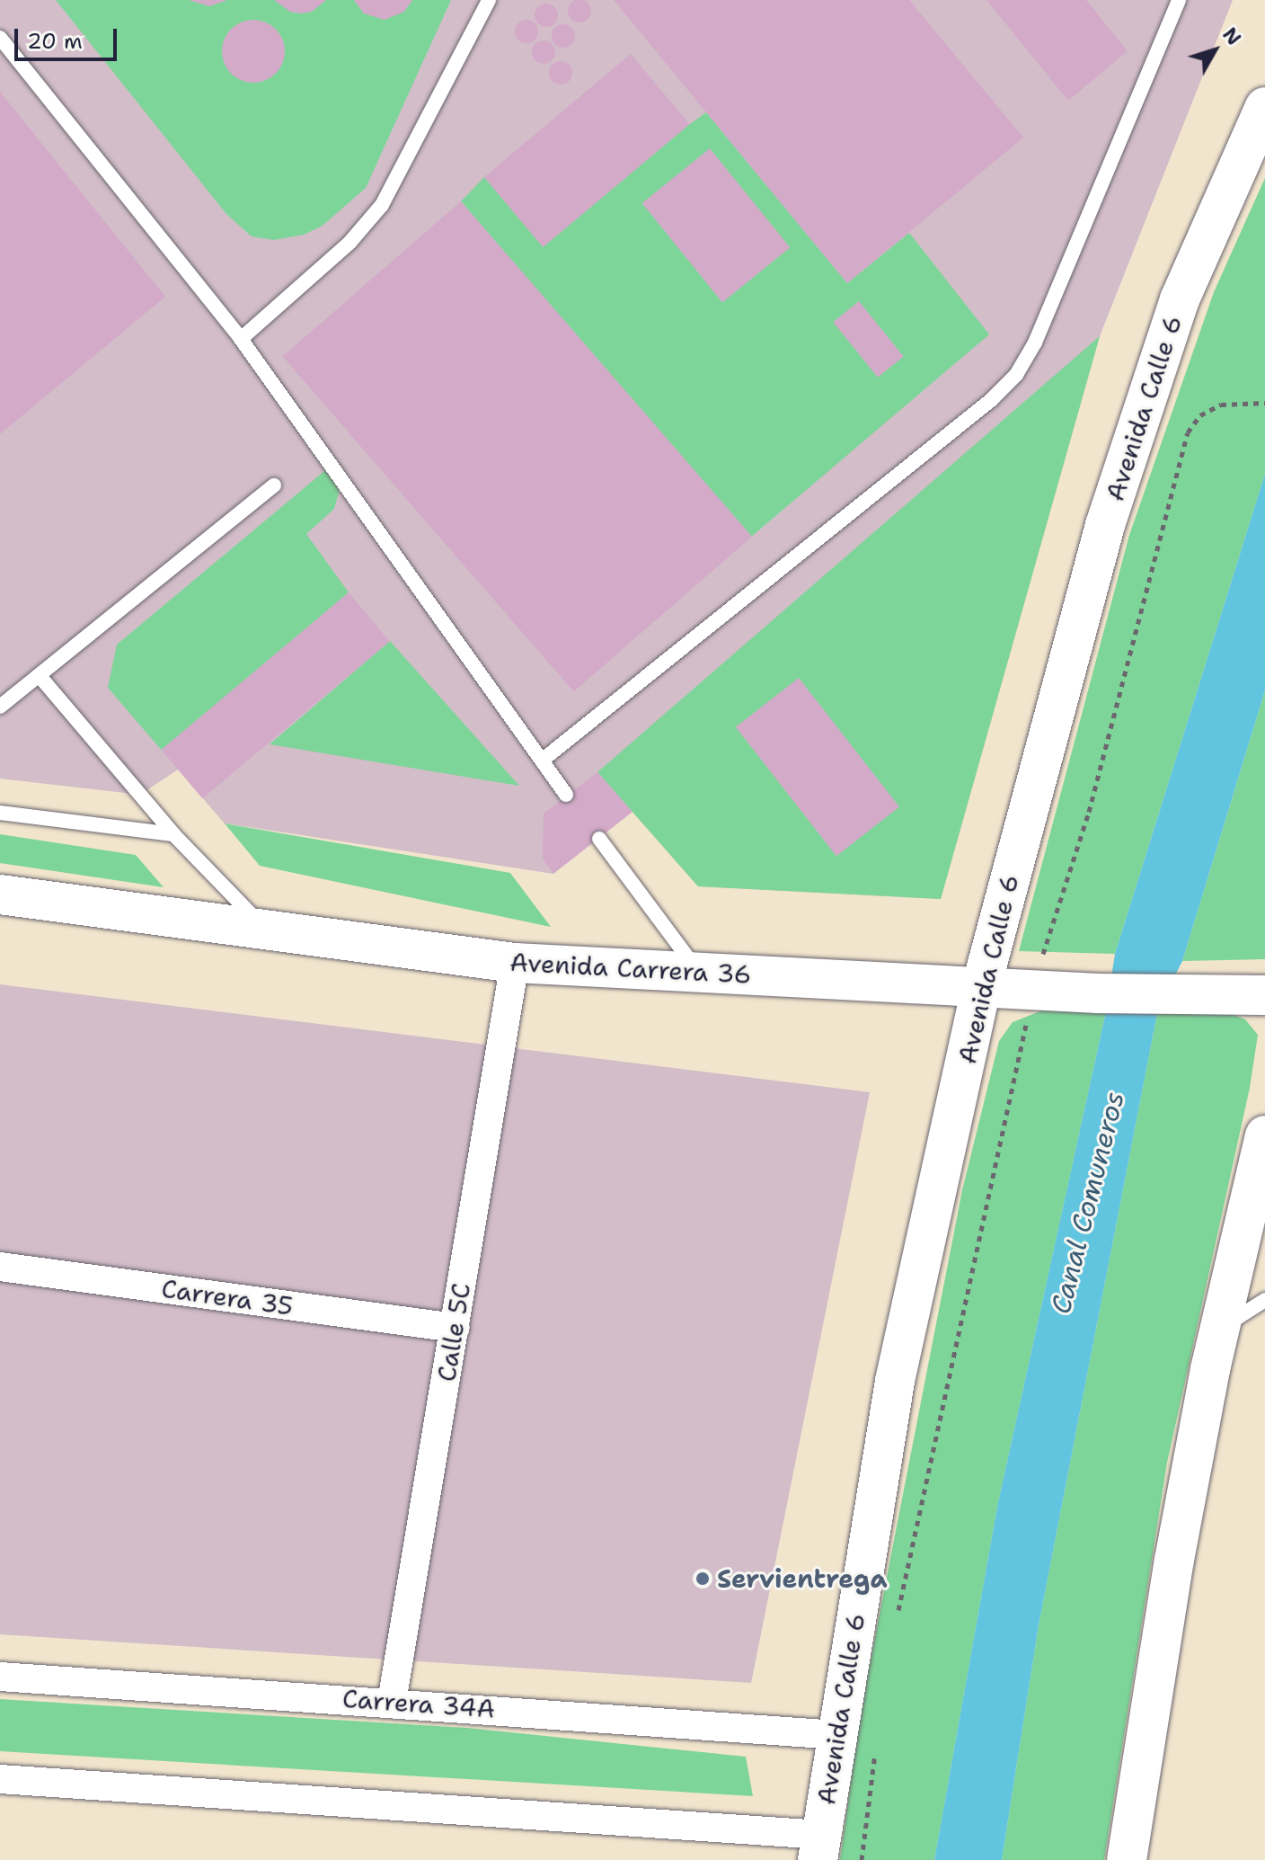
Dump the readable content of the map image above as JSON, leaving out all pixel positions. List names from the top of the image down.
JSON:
{
  "streets": {
    "main road": ["Avenida Calle 6", "Avenida Carrera 36"],
    "street": ["Carrera 35", "Calle 5C", "Carrera 34A"]
  },
  "crossings": [
    ["Avenida Calle 6", "Avenida Carrera 36"],
    ["Avenida Calle 6", "Carrera 34A"],
    ["Avenida Carrera 36", "Calle 5C"],
    ["Carrera 35", "Calle 5C"],
    ["Calle 5C", "Carrera 34A"]
  ],
  "water": ["Canal Comuneros"],
  "places": ["Servientrega"],
  "scale_bar": "20 m",
  "north": "top right"
}
